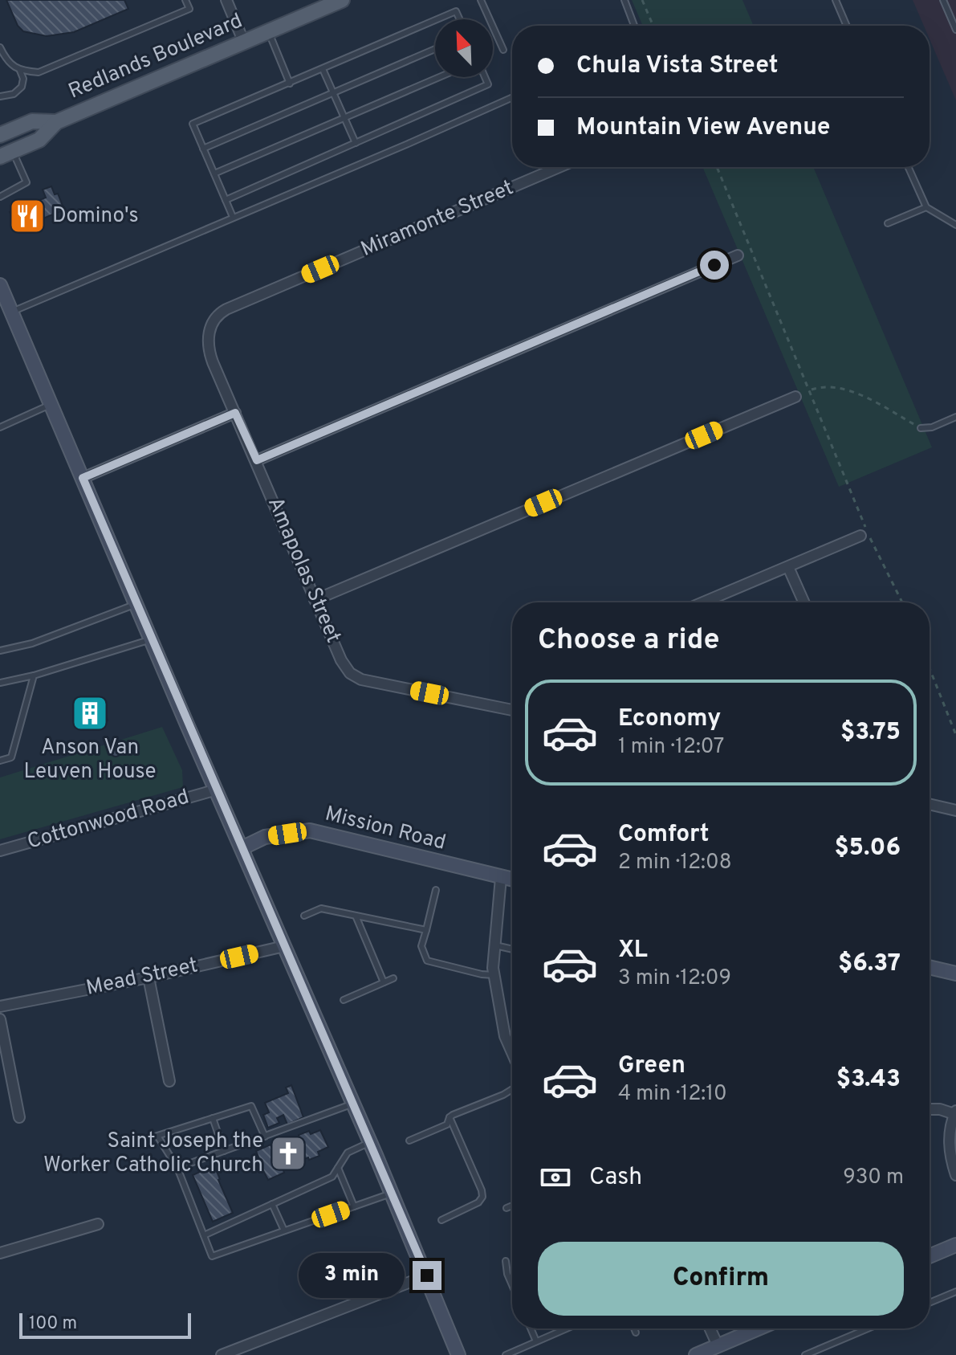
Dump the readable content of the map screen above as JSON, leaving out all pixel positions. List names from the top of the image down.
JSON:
{
  "streets": {
    "main road": ["Redlands Boulevard", "Mission Road"],
    "street": [
      "Miramonte Street",
      "Amapolas Street",
      "Cottonwood Road",
      "Mead Street"
    ]
  },
  "crossings": [
    ["Miramonte Street", "Amapolas Street"]
  ],
  "places": {
    "restaurant": ["Domino's"],
    "building": ["Anson Van Leuven House"],
    "church": ["Saint Joseph the Worker Catholic Church"]
  },
  "scale_bar": "100 m",
  "north": "top left",
  "page": {
    "banner": ["Chula Vista Street", "Mountain View Avenue"],
    "heading": "Choose a ride",
    "list": [
      {
        "name": "Economy",
        "note": "1 min · 12:07",
        "value": "$3.75"
      },
      {
        "name": "Comfort",
        "note": "2 min · 12:08",
        "value": "$5.06"
      },
      {
        "name": "XL",
        "note": "3 min · 12:09",
        "value": "$6.37"
      },
      {
        "name": "Green",
        "note": "4 min · 12:10",
        "value": "$3.43"
      }
    ],
    "pay": ["Cash", "930 m"],
    "buttons": "Confirm",
    "bubble": "3 min",
    "scale": "100 m"
  }
}
